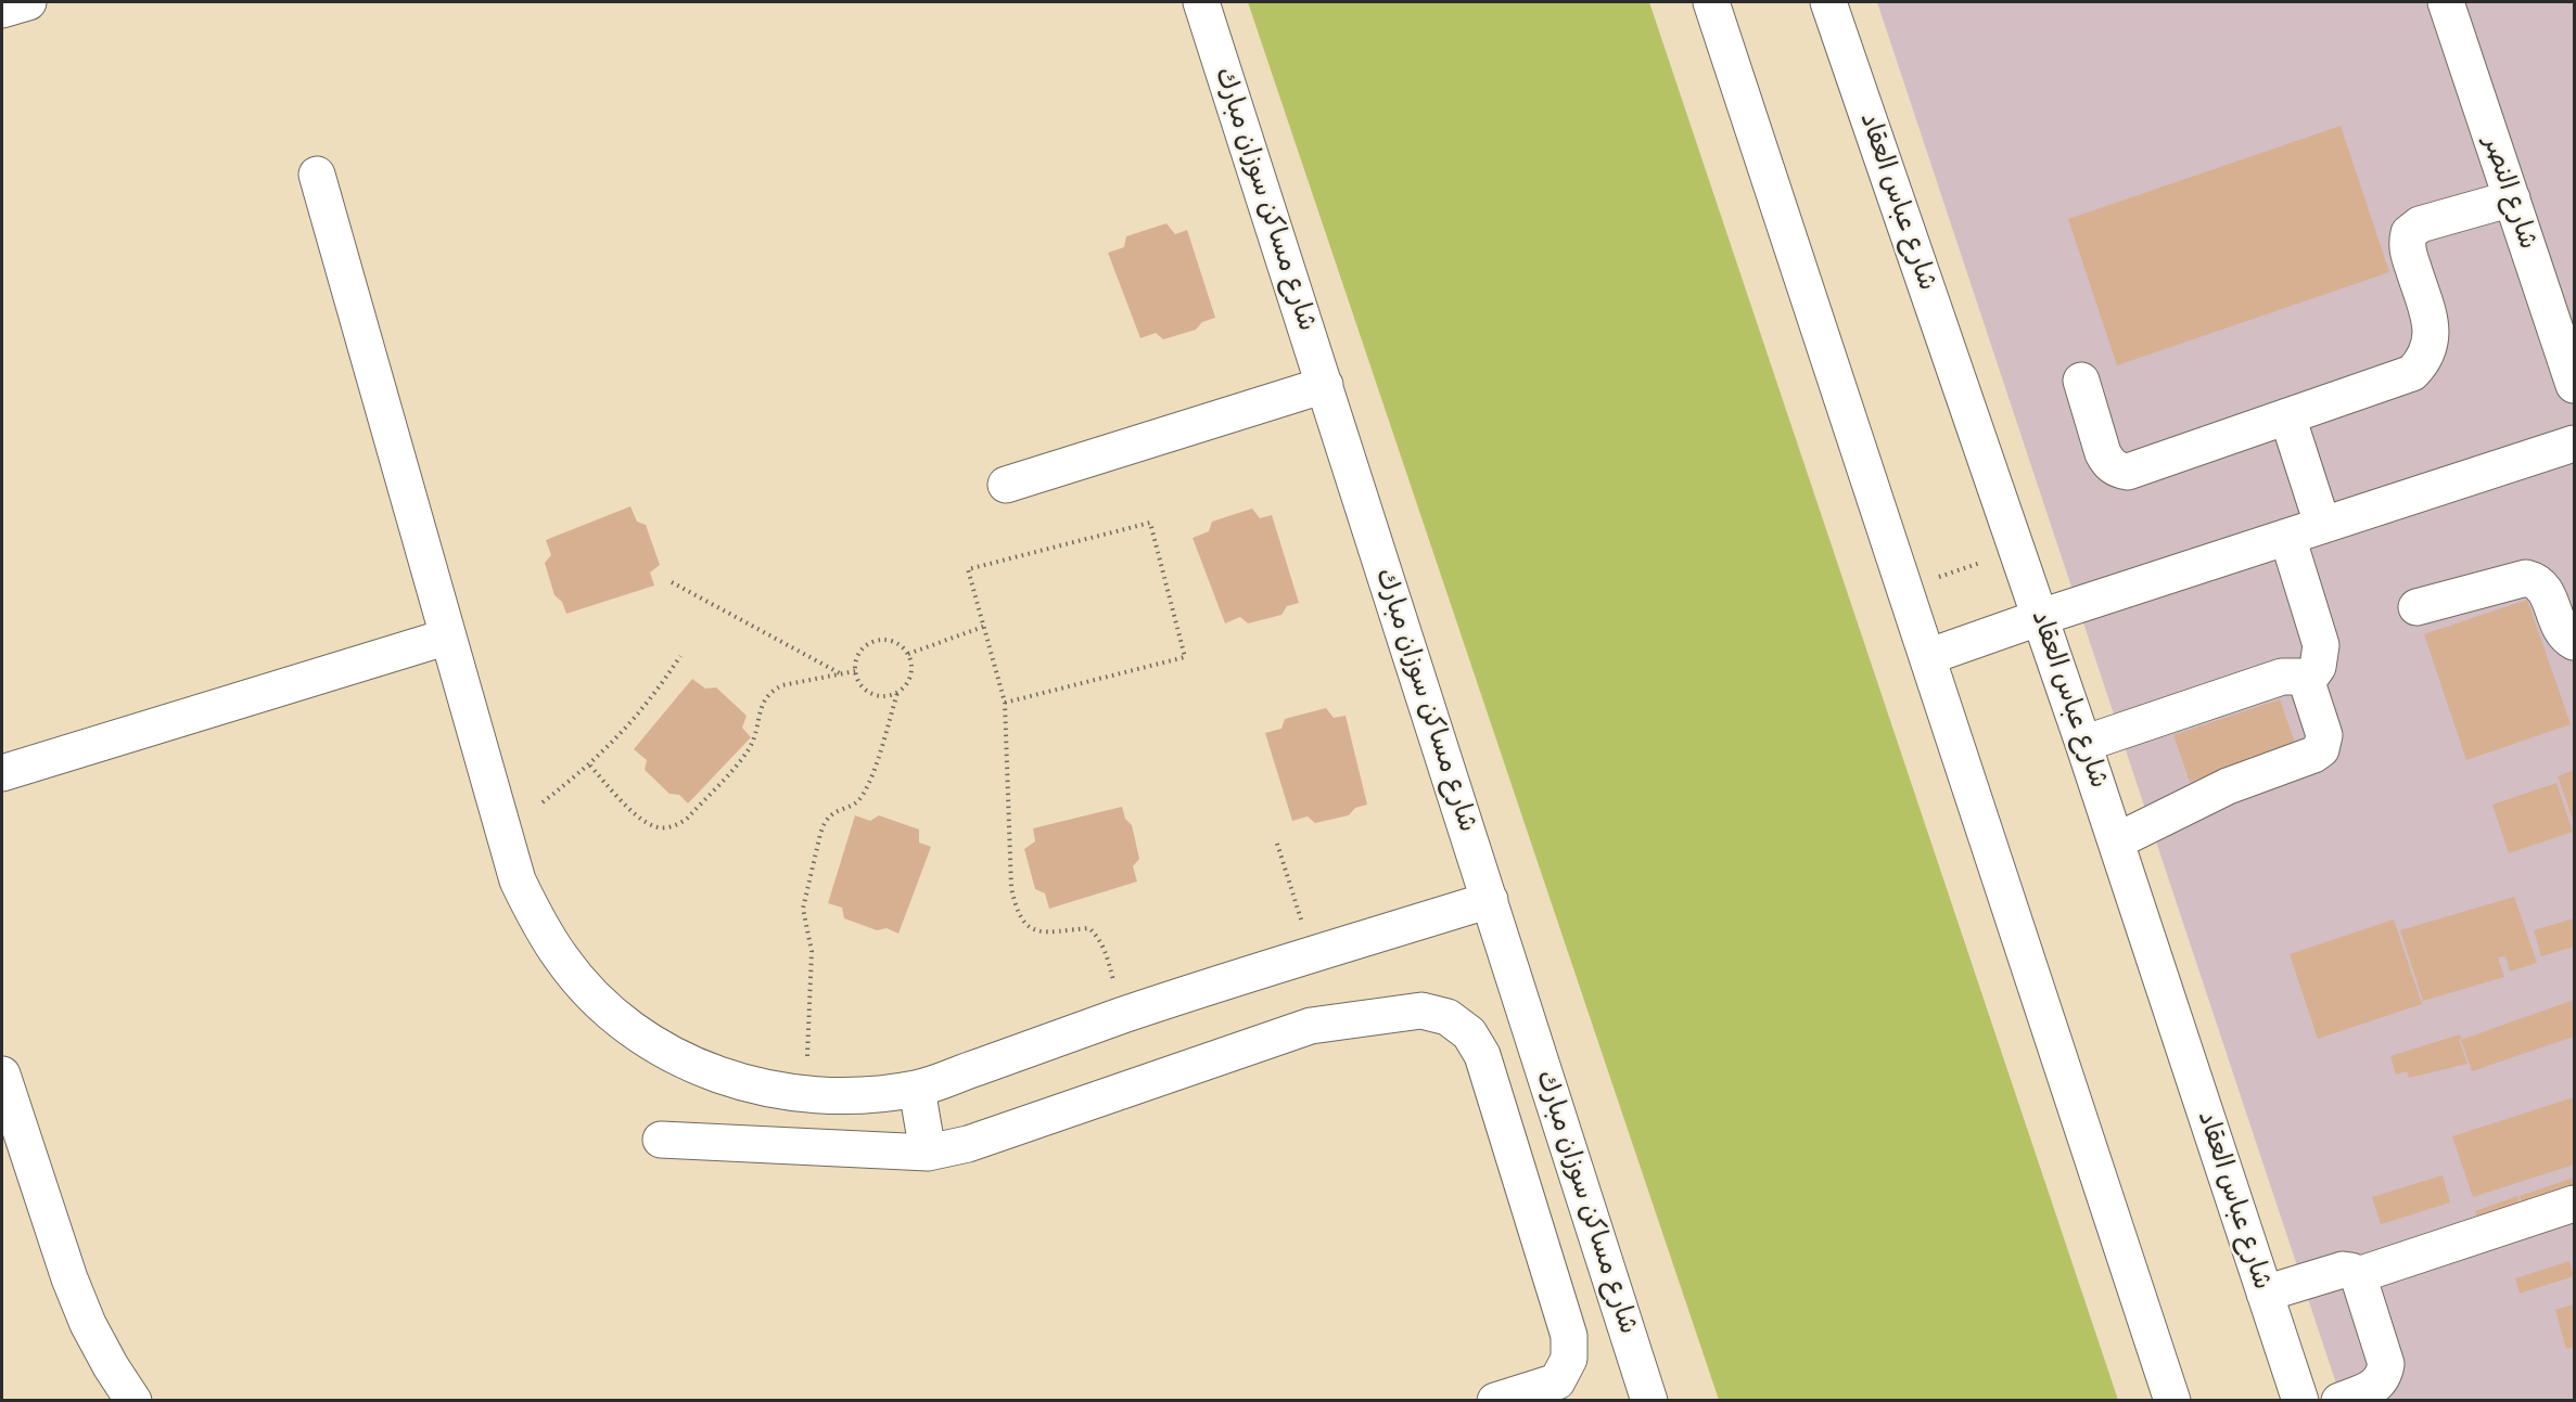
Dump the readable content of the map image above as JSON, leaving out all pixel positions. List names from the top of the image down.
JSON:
{
  "streets": {
    "street": ["شارع النصر", "شارع مساكن سوزان مبارك", "شارع عباس العقاد"]
  }
}
